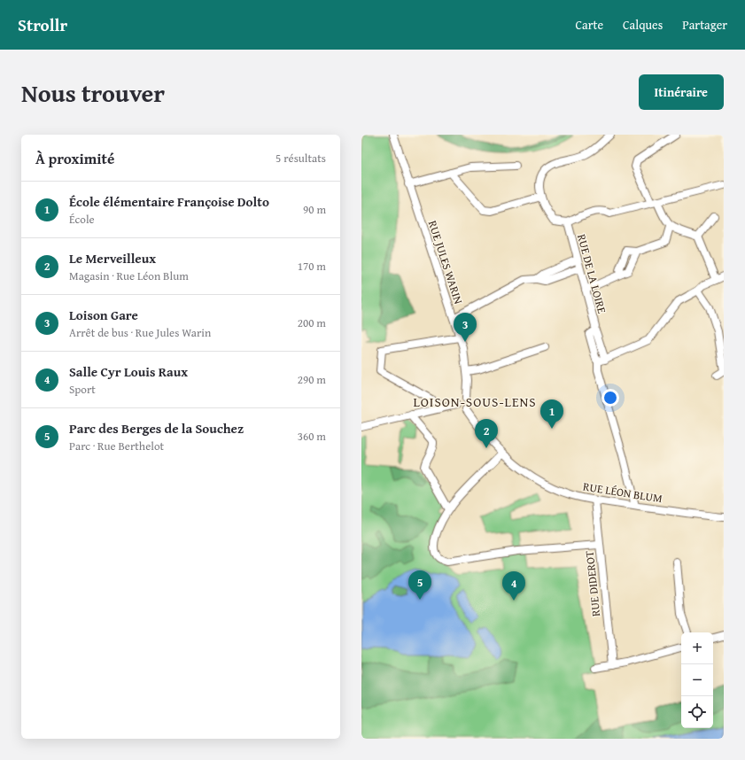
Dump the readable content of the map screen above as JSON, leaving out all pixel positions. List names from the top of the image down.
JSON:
{
  "streets": {
    "street": [
      "RUE JULES WARIN",
      "RUE DE LA LOIRE",
      "RUE LÉON BLUM",
      "RUE DIDEROT"
    ]
  },
  "crossings": [
    ["RUE JULES WARIN", "RUE LÉON BLUM"],
    ["RUE DE LA LOIRE", "RUE LÉON BLUM"],
    ["RUE LÉON BLUM", "RUE DIDEROT"]
  ],
  "districts": ["LOISON-SOUS-LENS"],
  "page": {
    "header": "Strollr",
    "nav": ["Carte", "Calques", "Partager"],
    "title": "Nous trouver",
    "buttons": "Itinéraire",
    "heading": ["À proximité", "5 résultats"],
    "list": [
      {
        "mark": "1",
        "name": "École élémentaire Françoise Dolto",
        "note": "École",
        "value": "90 m"
      },
      {
        "mark": "2",
        "name": "Le Merveilleux",
        "note": "Magasin · Rue Léon Blum",
        "value": "170 m"
      },
      {
        "mark": "3",
        "name": "Loison Gare",
        "note": "Arrêt de bus · Rue Jules Warin",
        "value": "200 m"
      },
      {
        "mark": "4",
        "name": "Salle Cyr Louis Raux",
        "note": "Sport",
        "value": "290 m"
      },
      {
        "mark": "5",
        "name": "Parc des Berges de la Souchez",
        "note": "Parc · Rue Berthelot",
        "value": "360 m"
      }
    ],
    "pins": [
      "3",
      "1",
      "2",
      "5",
      "4"
    ],
    "map_buttons": ["+", "−"]
  }
}
